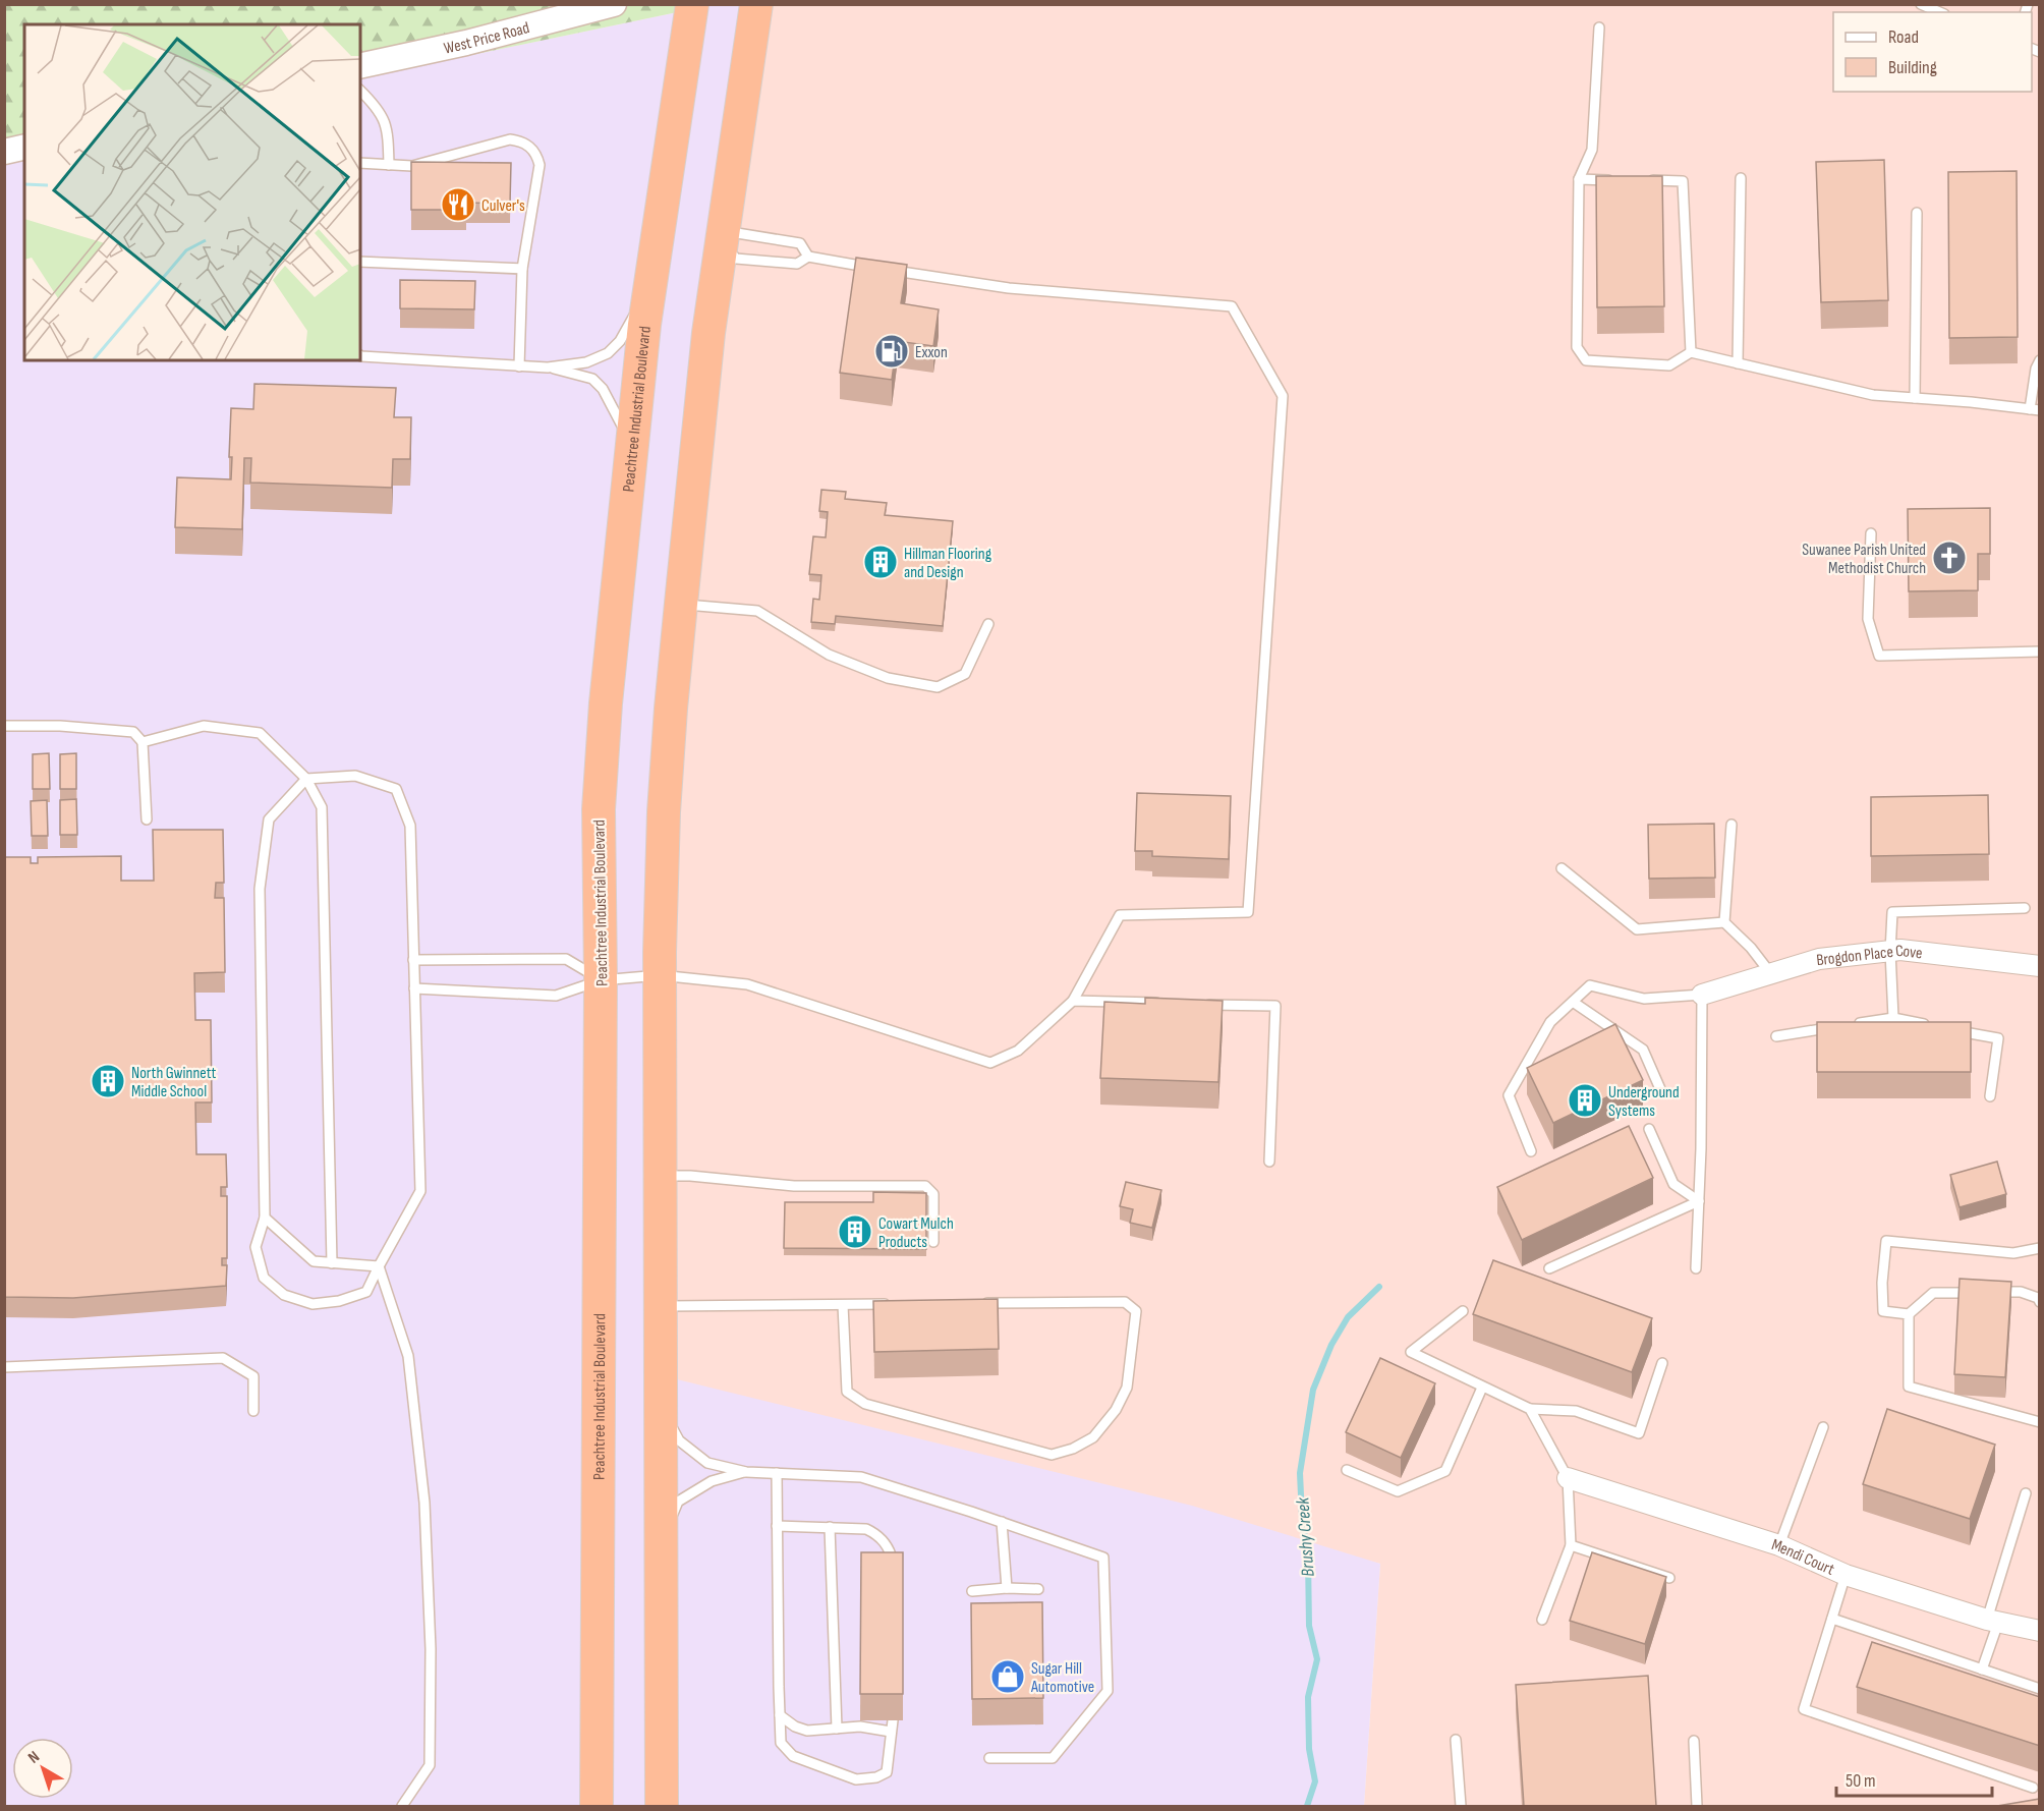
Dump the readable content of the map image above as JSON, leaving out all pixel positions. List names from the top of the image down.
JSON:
{
  "streets": {
    "highway": ["Peachtree Industrial Boulevard"],
    "street": ["West Price Road", "Brogdon Place Cove", "Mendi Court"]
  },
  "water": ["Brushy Creek"],
  "places": {
    "restaurant": ["Culver's"],
    "fuel station": ["Exxon"],
    "church": ["Suwanee Parish United Methodist Church"],
    "building": [
      "Hillman Flooring and Design",
      "North Gwinnett Middle School",
      "Underground Systems",
      "Cowart Mulch Products"
    ],
    "shop": ["Sugar Hill Automotive"]
  },
  "legend": ["Road", "Building"],
  "scale_bar": "50 m",
  "north": "top left"
}
